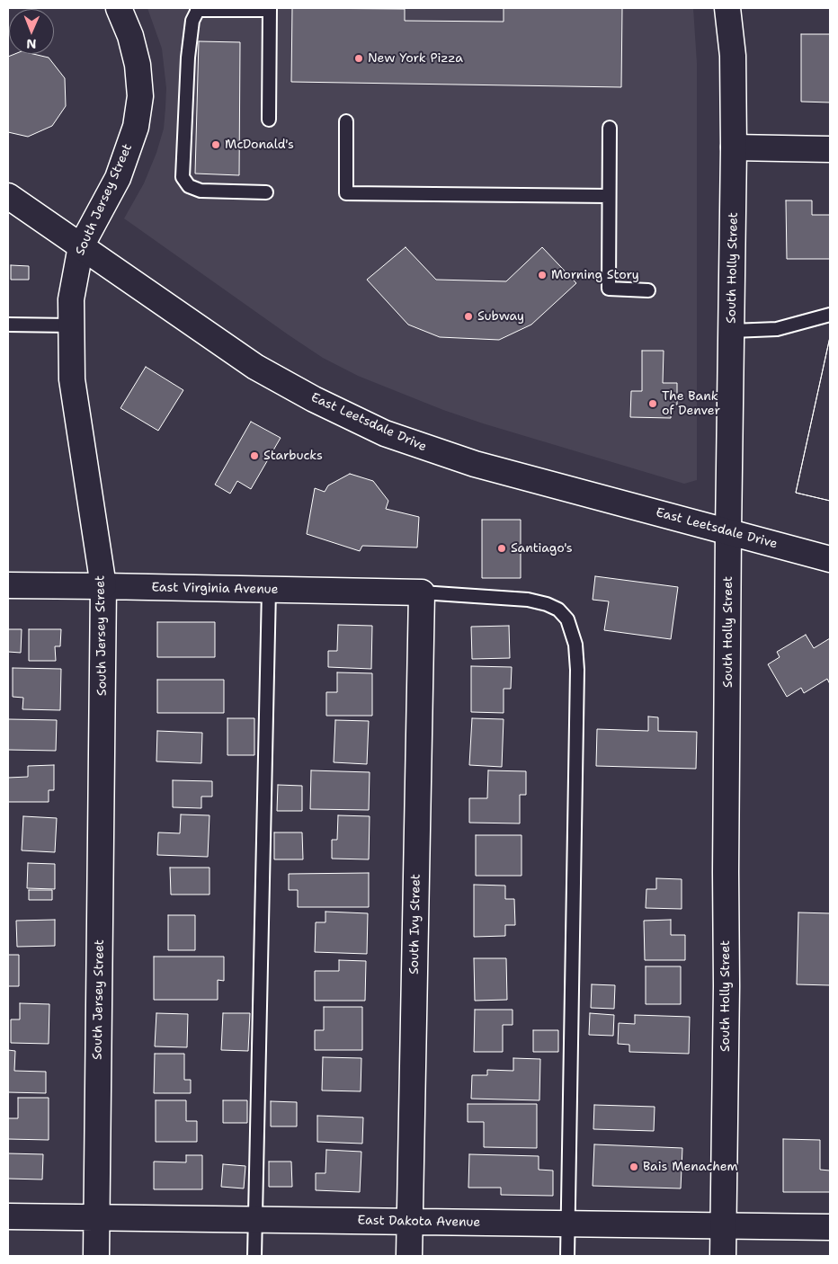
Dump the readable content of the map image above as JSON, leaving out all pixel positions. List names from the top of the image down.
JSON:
{
  "streets": {
    "street": [
      "South Jersey Street",
      "South Holly Street",
      "East Leetsdale Drive",
      "East Virginia Avenue",
      "South Ivy Street",
      "East Dakota Avenue"
    ]
  },
  "crossings": [
    ["South Jersey Street", "East Leetsdale Drive"],
    ["South Jersey Street", "East Virginia Avenue"],
    ["South Jersey Street", "East Dakota Avenue"],
    ["South Holly Street", "East Leetsdale Drive"],
    ["South Holly Street", "East Dakota Avenue"],
    ["East Virginia Avenue", "South Ivy Street"],
    ["South Ivy Street", "East Dakota Avenue"]
  ],
  "places": [
    "New York Pizza",
    "McDonald's",
    "Morning Story",
    "Subway",
    "The Bank of Denver",
    "Starbucks",
    "Santiago's",
    "Bais Menachem"
  ],
  "north": "bottom"
}
